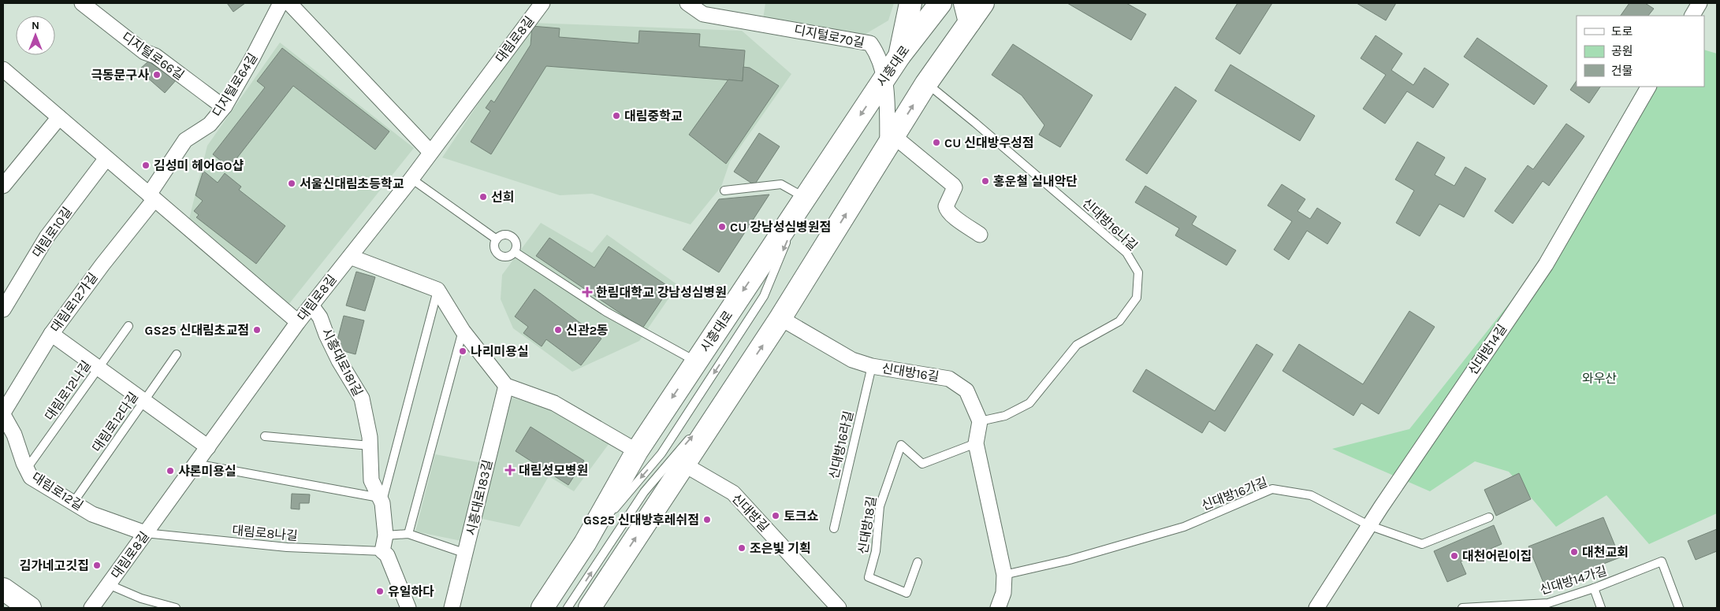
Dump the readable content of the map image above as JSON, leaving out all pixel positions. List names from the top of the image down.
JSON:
{
  "streets": {
    "main road": ["시흥대로"],
    "street": [
      "디지털로70길",
      "대림로8길",
      "디지털로66길",
      "디지털로64길",
      "대림로10길",
      "대림로12가길",
      "신대방14길",
      "시흥대로181길",
      "신대방16길",
      "대림로12길",
      "시흥대로183길",
      "신대방길"
    ],
    "lane": [
      "신대방16나길",
      "대림로12나길",
      "대림로12다길",
      "신대방16라길",
      "신대방16가길",
      "신대방18길",
      "대림로8나길",
      "신대방14가길"
    ]
  },
  "crossings": [
    ["디지털로70길", "시흥대로"],
    ["대림로8길", "시흥대로181길"],
    ["대림로8길", "대림로12길"],
    ["대림로8길", "대림로8나길"],
    ["디지털로66길", "디지털로64길"],
    ["디지털로64길", "대림로12가길"],
    ["신대방16나길", "신대방16길"],
    ["대림로12가길", "대림로12길"],
    ["신대방14길", "신대방16가길"],
    ["시흥대로181길", "대림로8나길"],
    ["신대방16길", "신대방16라길"],
    ["대림로12나길", "대림로12길"],
    ["대림로12다길", "대림로12길"],
    ["대림로12길", "대림로8나길"]
  ],
  "parks": ["와우산"],
  "places": {
    "other": [
      "극동문구사",
      "대림중학교",
      "CU 신대방우성점",
      "김성미 헤어GO샵",
      "홍운철 실내악단",
      "서울신대림초등학교",
      "선희",
      "CU 강남성심병원점",
      "GS25 신대림초교점",
      "신관2동",
      "나리미용실",
      "샤론미용실",
      "토크쇼",
      "GS25 신대방후레쉬점",
      "조은빛 기획",
      "대천교회",
      "대천어린이집",
      "김가네고깃집",
      "유일하다"
    ],
    "health": ["한림대학교 강남성심병원", "대림성모병원"]
  },
  "legend": ["도로", "공원", "건물"],
  "north": "top"
}
